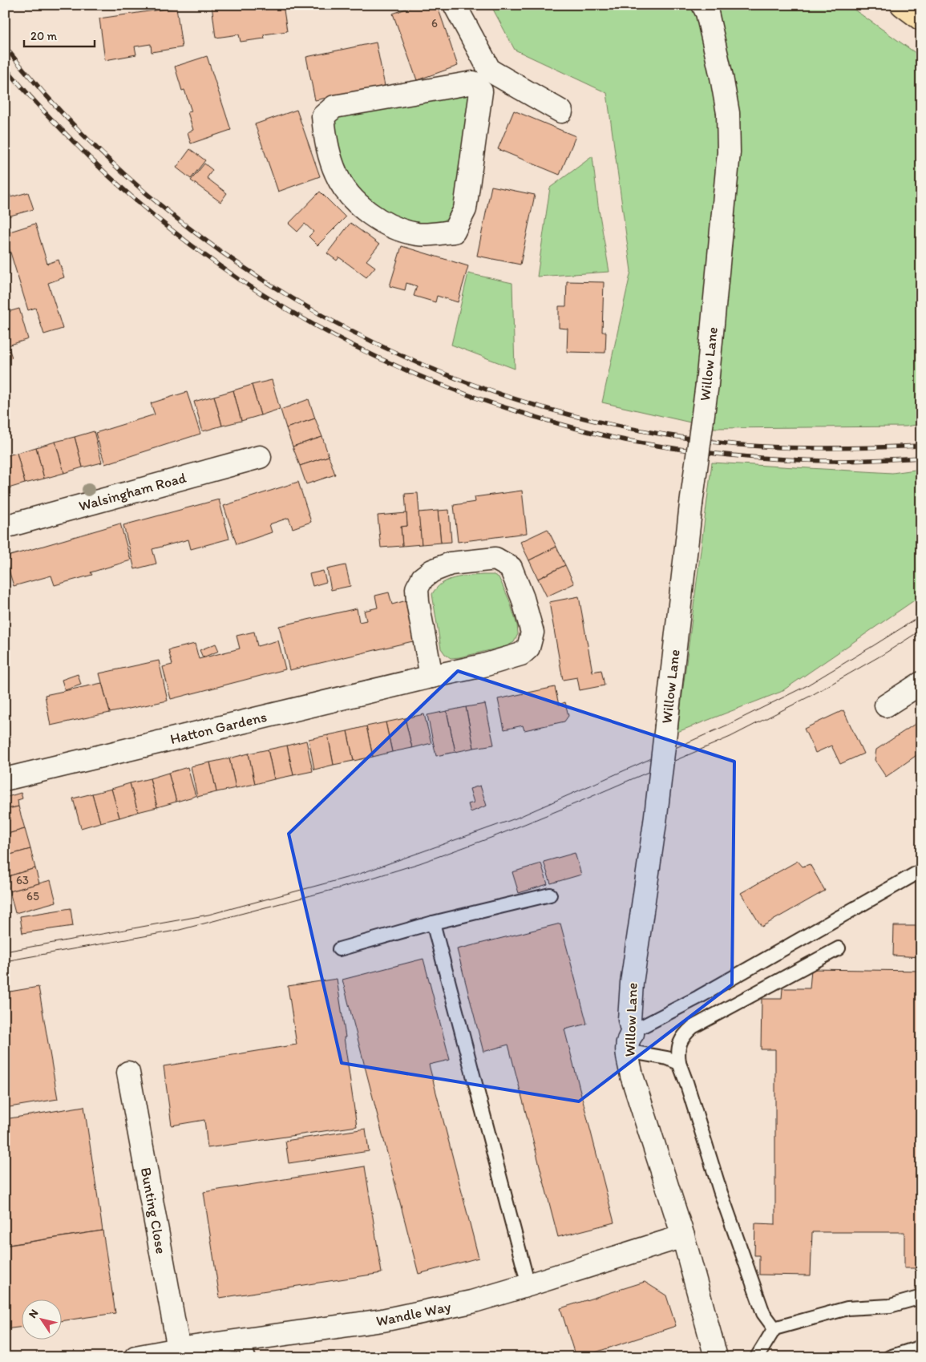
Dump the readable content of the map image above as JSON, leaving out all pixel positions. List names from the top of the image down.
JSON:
{
  "streets": {
    "street": [
      "Willow Lane",
      "Walsingham Road",
      "Hatton Gardens",
      "Bunting Close",
      "Wandle Way"
    ]
  },
  "crossings": [
    ["Willow Lane", "Wandle Way"],
    ["Bunting Close", "Wandle Way"]
  ],
  "house_numbers": ["6", "63", "65"],
  "scale_bar": "20 m",
  "north": "top left"
}
